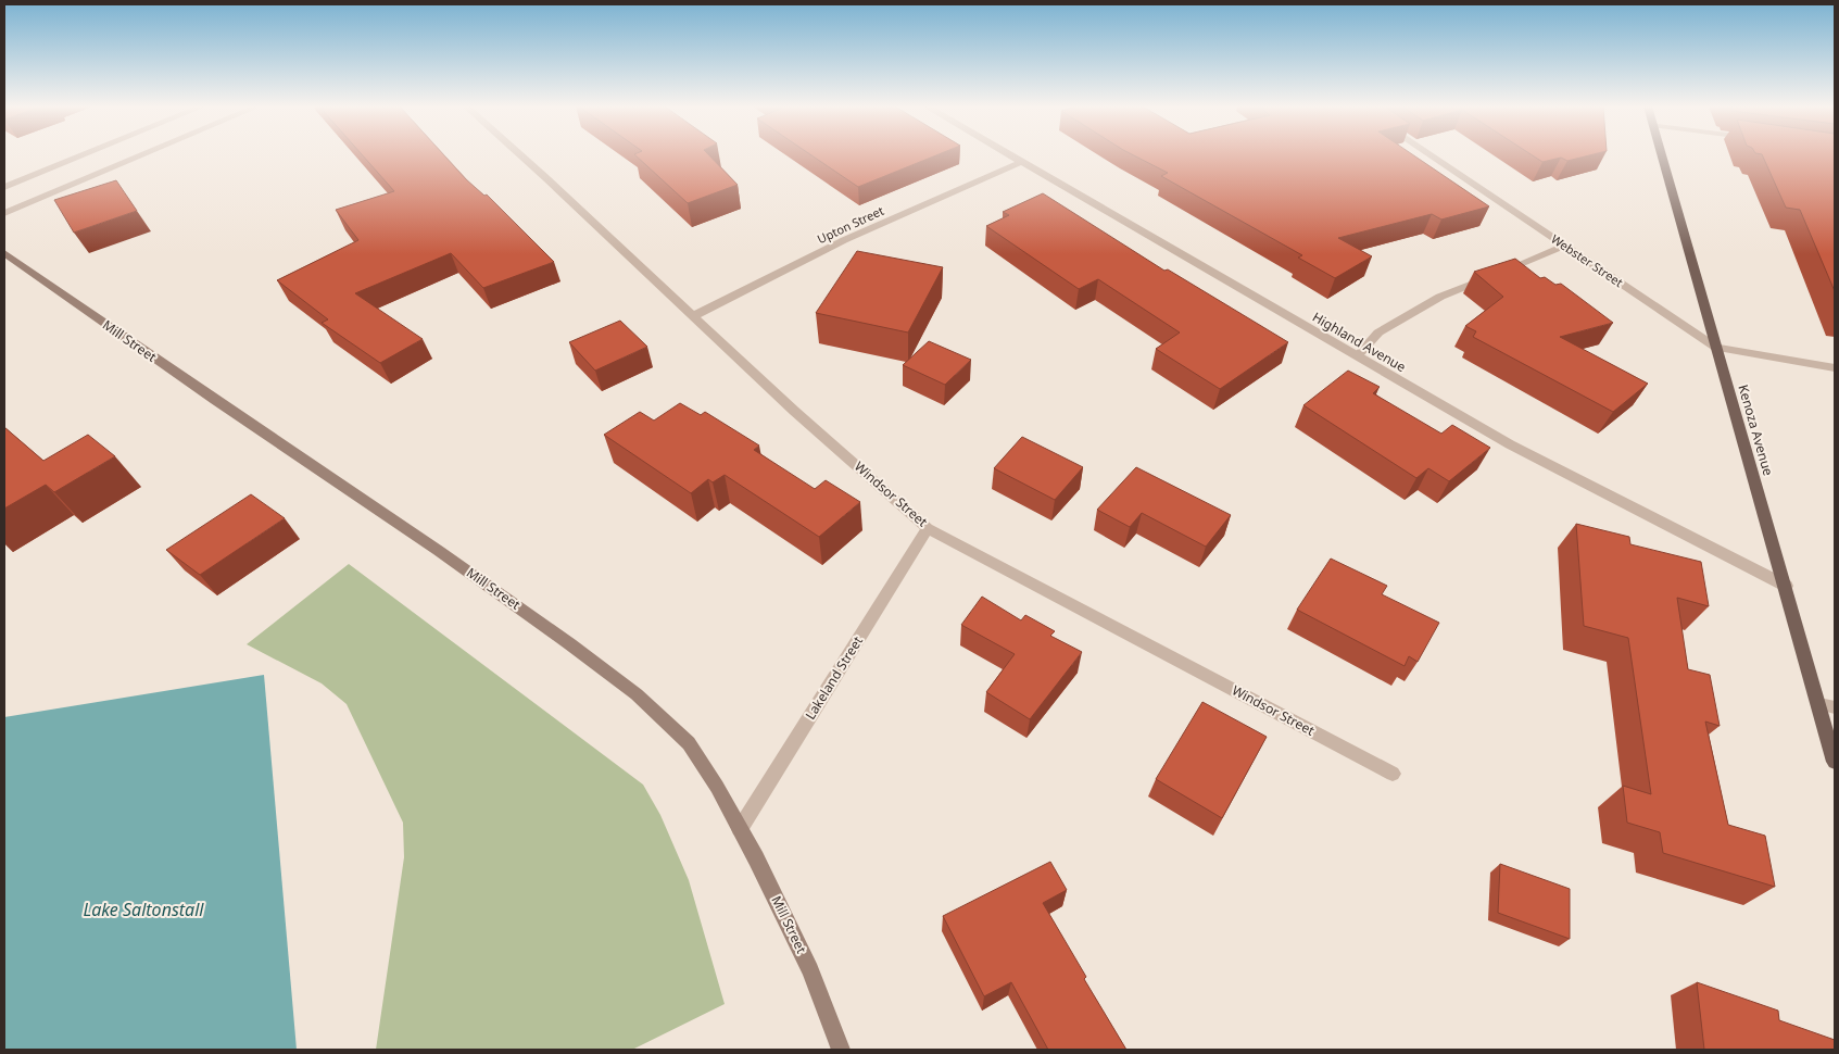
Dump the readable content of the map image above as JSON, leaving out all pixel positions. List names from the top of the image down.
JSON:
{
  "streets": {
    "main road": ["Mill Street", "Kenoza Avenue"],
    "street": [
      "Upton Street",
      "Webster Street",
      "Highland Avenue",
      "Windsor Street",
      "Lakeland Street"
    ]
  },
  "crossings": [
    ["Upton Street", "Highland Avenue"],
    ["Upton Street", "Windsor Street"],
    ["Webster Street", "Kenoza Avenue"],
    ["Mill Street", "Lakeland Street"],
    ["Highland Avenue", "Kenoza Avenue"],
    ["Windsor Street", "Lakeland Street"]
  ],
  "water": ["Lake Saltonstall"]
}
